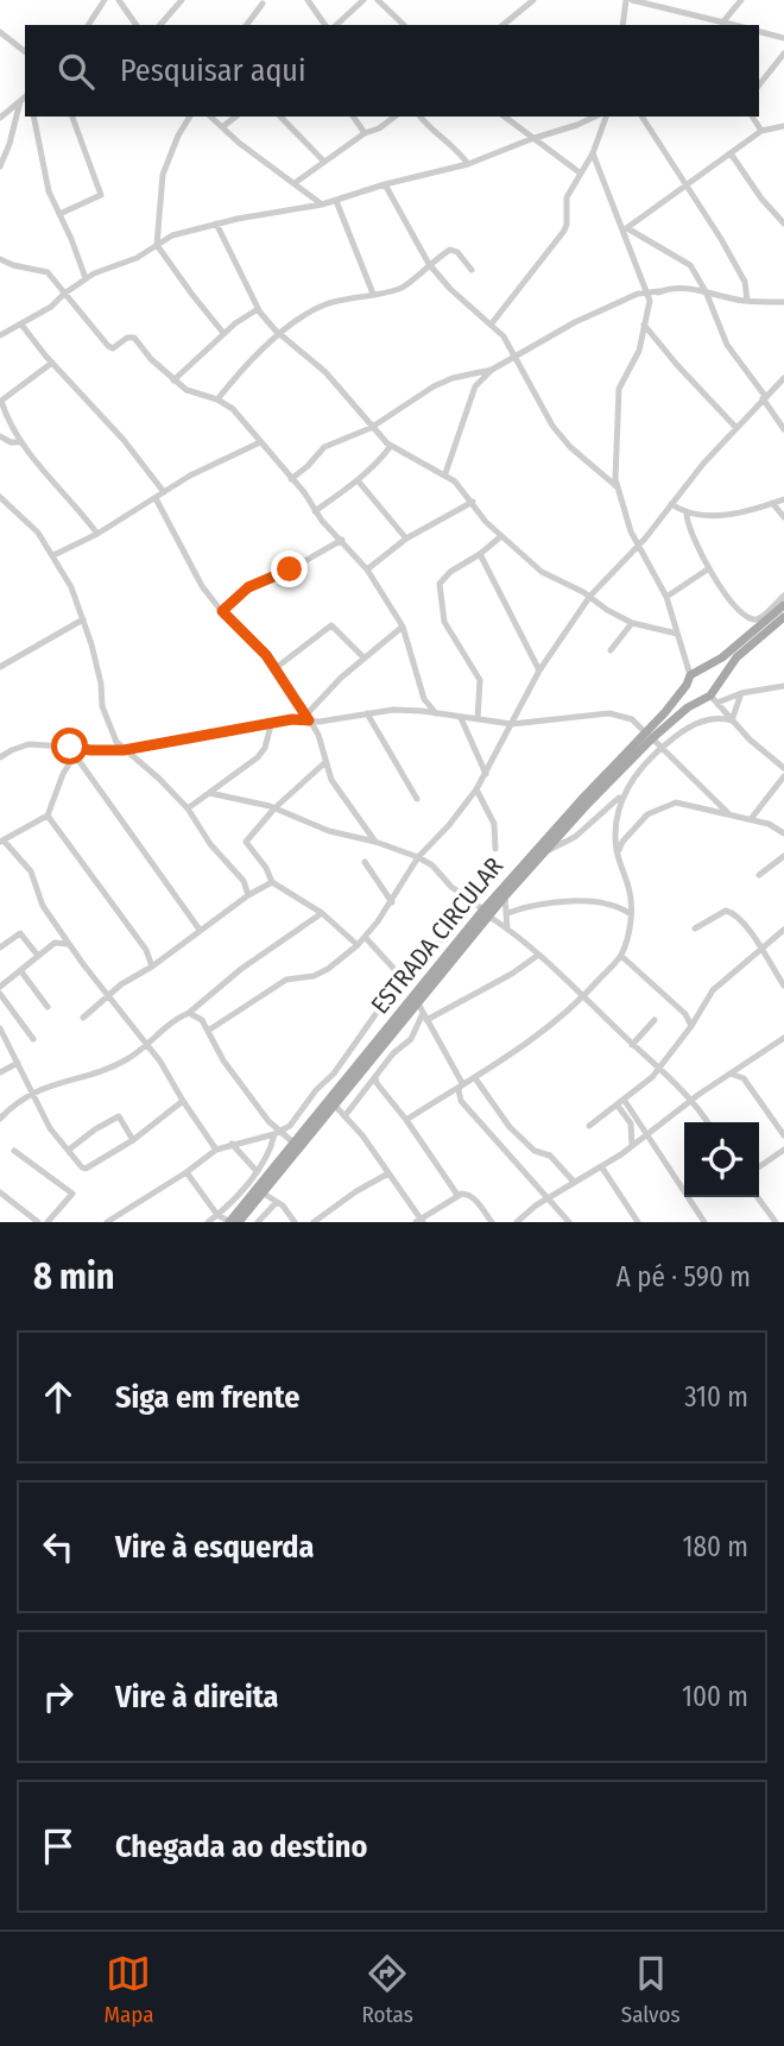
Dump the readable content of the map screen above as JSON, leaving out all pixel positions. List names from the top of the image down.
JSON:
{
  "streets": {
    "main road": ["ESTRADA CIRCULAR"]
  },
  "page": {
    "search": "Pesquisar aqui",
    "heading": ["8 min", "A pé · 590 m"],
    "list": [
      ["Siga em frente", "310 m"],
      ["Vire à esquerda", "180 m"],
      ["Vire à direita", "100 m"],
      "Chegada ao destino"
    ],
    "nav": ["Mapa", "Rotas", "Salvos"]
  }
}
